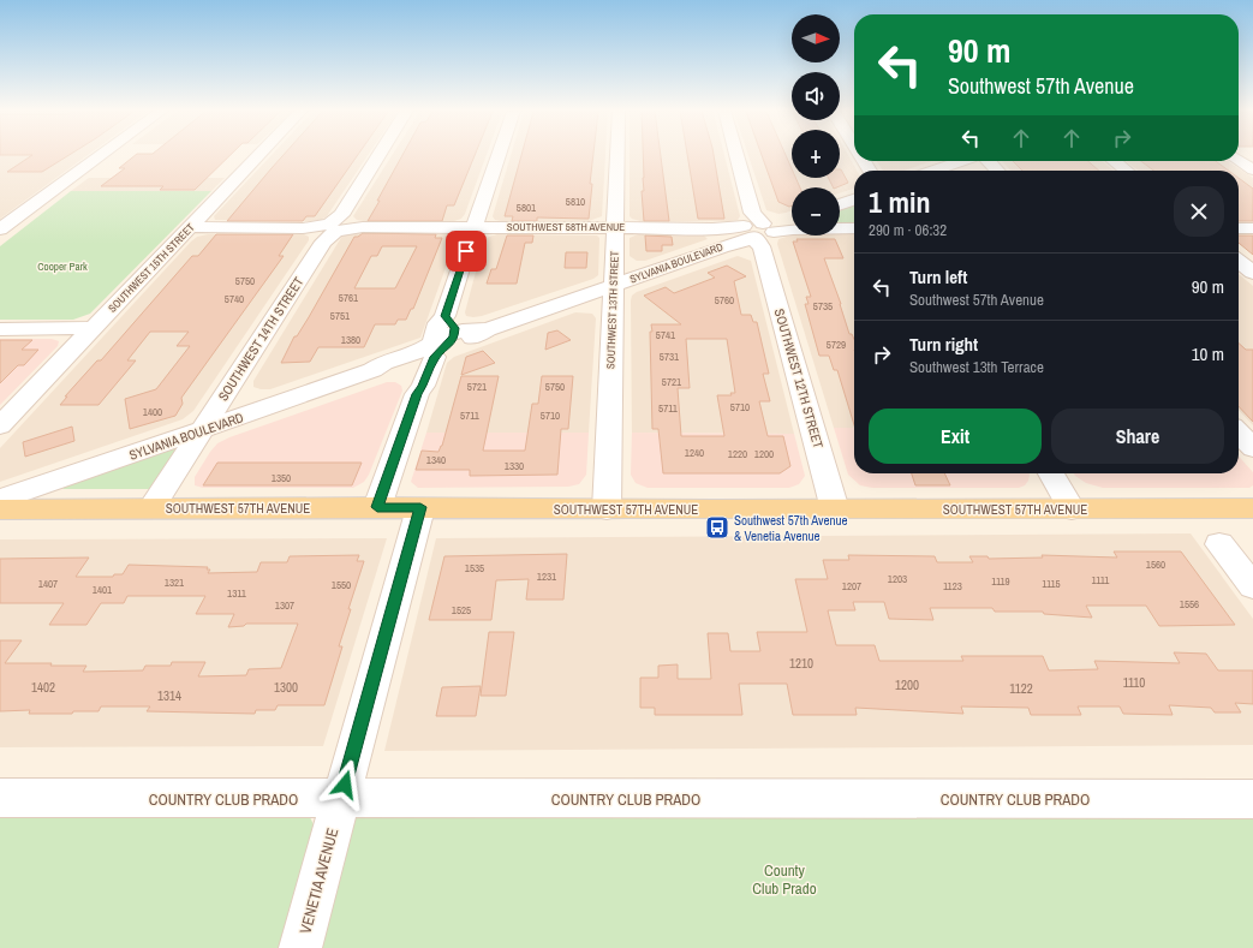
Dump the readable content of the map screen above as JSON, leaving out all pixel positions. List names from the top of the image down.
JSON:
{
  "streets": {
    "main road": ["SOUTHWEST 57TH AVENUE"],
    "street": [
      "SOUTHWEST 58TH AVENUE",
      "SYLVANIA BOULEVARD",
      "SOUTHWEST 15TH STREET",
      "SOUTHWEST 13TH STREET",
      "SOUTHWEST 14TH STREET",
      "SOUTHWEST 12TH STREET",
      "COUNTRY CLUB PRADO",
      "VENETIA AVENUE"
    ]
  },
  "crossings": [
    ["SOUTHWEST 58TH AVENUE", "SYLVANIA BOULEVARD"],
    ["SOUTHWEST 58TH AVENUE", "SOUTHWEST 15TH STREET"],
    ["SOUTHWEST 58TH AVENUE", "SOUTHWEST 13TH STREET"],
    ["SOUTHWEST 58TH AVENUE", "SOUTHWEST 14TH STREET"],
    ["SOUTHWEST 58TH AVENUE", "SOUTHWEST 12TH STREET"],
    ["SYLVANIA BOULEVARD", "SOUTHWEST 13TH STREET"],
    ["SYLVANIA BOULEVARD", "SOUTHWEST 14TH STREET"],
    ["SYLVANIA BOULEVARD", "SOUTHWEST 12TH STREET"],
    ["SOUTHWEST 13TH STREET", "SOUTHWEST 57TH AVENUE"],
    ["SOUTHWEST 14TH STREET", "SOUTHWEST 57TH AVENUE"],
    ["SOUTHWEST 12TH STREET", "SOUTHWEST 57TH AVENUE"],
    ["SOUTHWEST 57TH AVENUE", "VENETIA AVENUE"],
    ["COUNTRY CLUB PRADO", "VENETIA AVENUE"]
  ],
  "parks": ["Cooper Park", "County Club Prado"],
  "places": {
    "bus stop": ["Southwest 57th Avenue & Venetia Avenue"]
  },
  "house_numbers": [
    "5810",
    "5801",
    "5750",
    "5761",
    "5740",
    "5760",
    "5735",
    "5751",
    "5741",
    "1380",
    "5729",
    "5731",
    "5721",
    "5721",
    "5750",
    "5710",
    "5711",
    "1400",
    "5711",
    "5710",
    "1240",
    "1220",
    "1200",
    "1340",
    "1330",
    "1350",
    "1560",
    "1535",
    "1231",
    "1203",
    "1111",
    "1119",
    "1321",
    "1407",
    "1115",
    "1550",
    "1207",
    "1123",
    "1401",
    "1311",
    "1556",
    "1307",
    "1525",
    "1210",
    "1110",
    "1200",
    "1402",
    "1300",
    "1122",
    "1314"
  ],
  "north": "right",
  "page": {
    "map_buttons": ["+", "−"],
    "turn": ["90 m", "Southwest 57th Avenue"],
    "heading": ["1 min", "290 m · 06:32"],
    "list": [
      {
        "name": "Turn left",
        "note": "Southwest 57th Avenue",
        "value": "90 m"
      },
      {
        "name": "Turn right",
        "note": "Southwest 13th Terrace",
        "value": "10 m"
      }
    ],
    "buttons": ["Exit", "Share"]
  }
}
